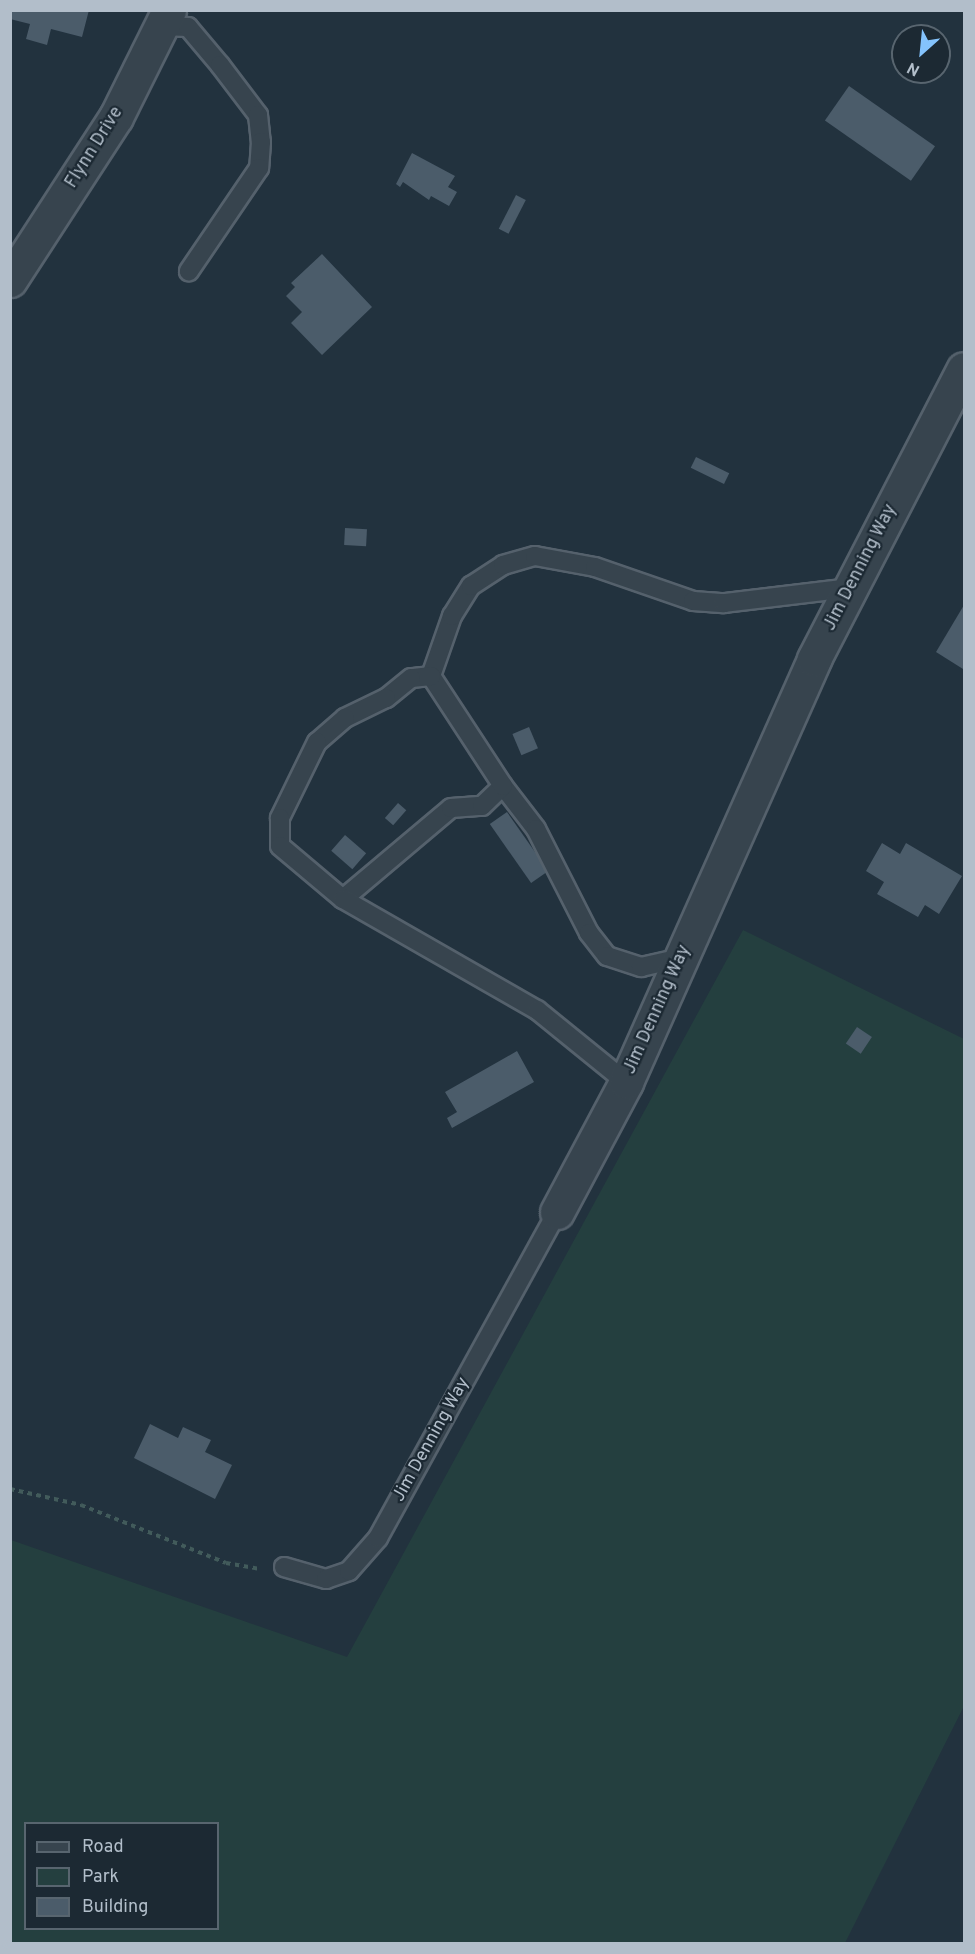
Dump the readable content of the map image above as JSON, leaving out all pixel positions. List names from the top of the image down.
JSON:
{
  "streets": {
    "street": ["Flynn Drive", "Jim Denning Way"]
  },
  "legend": ["Road", "Park", "Building"],
  "north": "bottom left"
}
